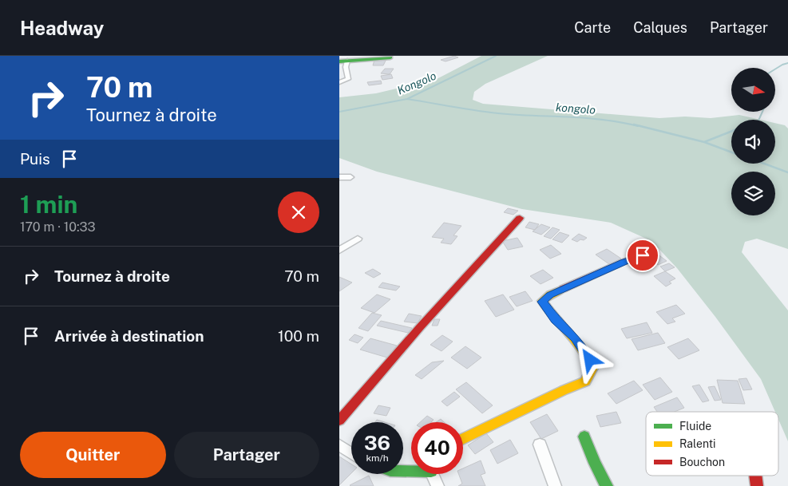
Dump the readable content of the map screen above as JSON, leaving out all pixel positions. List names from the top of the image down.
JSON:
{
  "water": ["Kongolo", "kongolo"],
  "legend": ["Fluide", "Ralenti", "Bouchon"],
  "north": "right",
  "page": {
    "header": "Headway",
    "nav": ["Carte", "Calques", "Partager"],
    "turn": ["70 m", "Tournez à droite"],
    "then": "Puis",
    "heading": ["1 min", "170 m · 10:33"],
    "list": [
      {
        "name": "Tournez à droite",
        "value": "70 m"
      },
      {
        "name": "Arrivée à destination",
        "value": "100 m"
      }
    ],
    "speed": "36 km/h",
    "limit": "40",
    "buttons": ["Quitter", "Partager"]
  }
}
